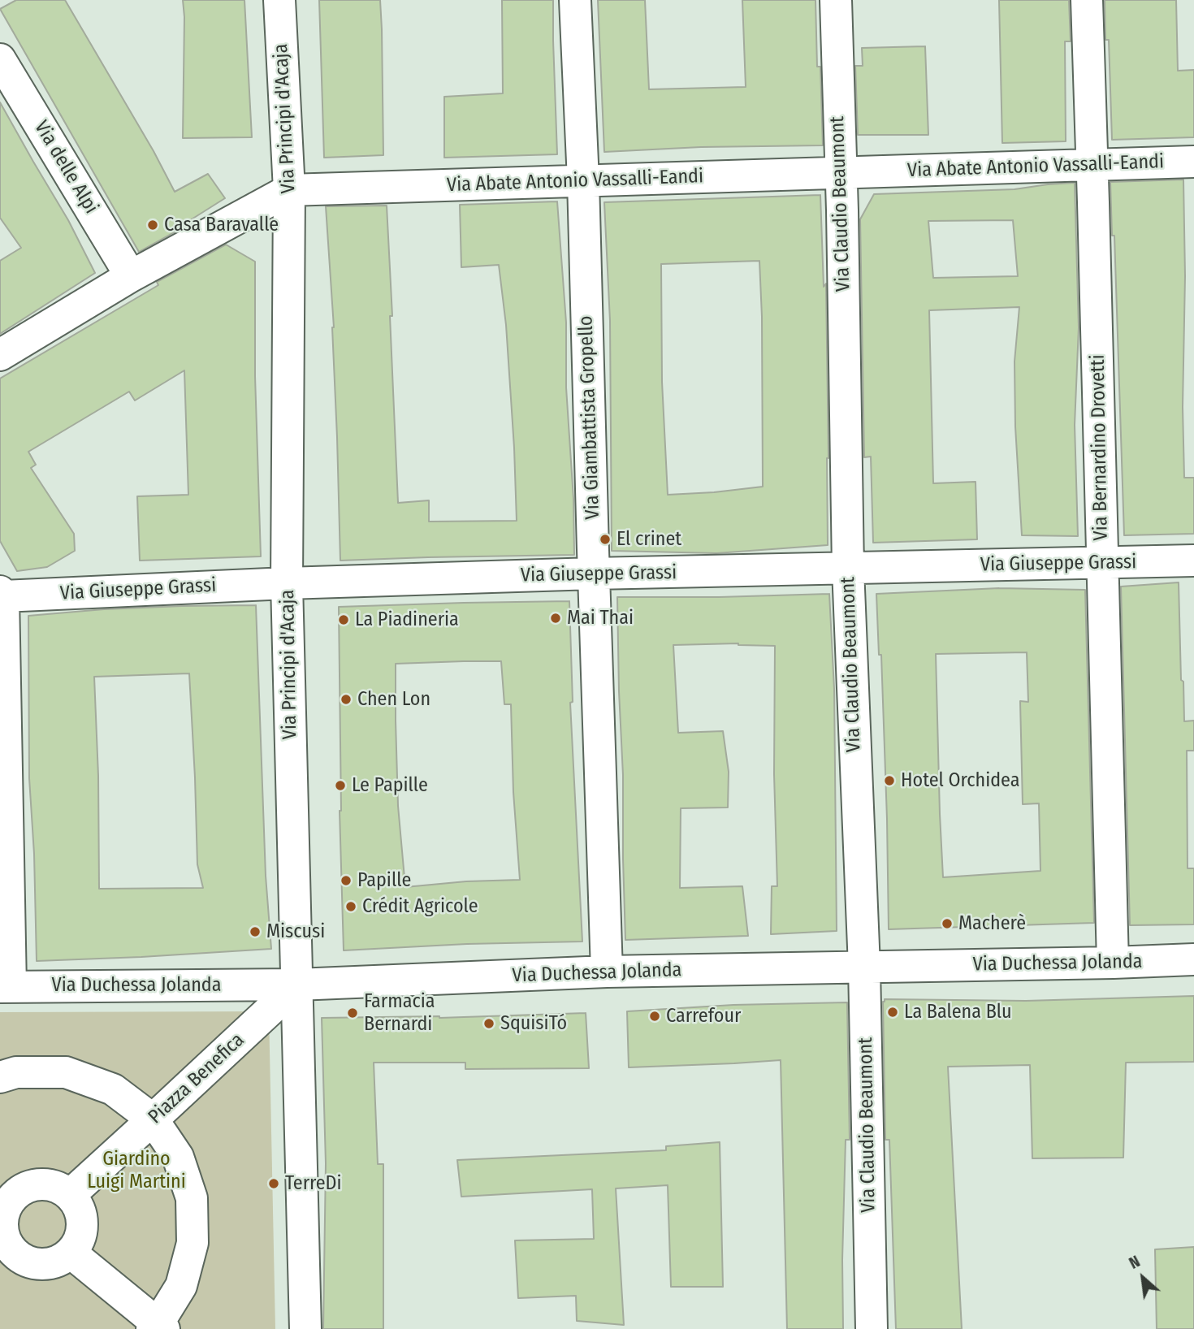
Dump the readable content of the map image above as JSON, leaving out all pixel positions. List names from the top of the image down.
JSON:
{
  "streets": {
    "street": [
      "Via Principi d'Acaja",
      "Via Abate Antonio Vassalli-Eandi",
      "Via delle Alpi",
      "Via Claudio Beaumont",
      "Via Giambattista Gropello",
      "Via Bernardino Drovetti",
      "Via Giuseppe Grassi",
      "Via Duchessa Jolanda",
      "Piazza Benefica"
    ]
  },
  "crossings": [
    ["Via Principi d'Acaja", "Via Abate Antonio Vassalli-Eandi"],
    ["Via Principi d'Acaja", "Via Giuseppe Grassi"],
    ["Via Principi d'Acaja", "Via Duchessa Jolanda"],
    ["Via Principi d'Acaja", "Piazza Benefica"],
    ["Via Abate Antonio Vassalli-Eandi", "Via delle Alpi"],
    ["Via Abate Antonio Vassalli-Eandi", "Via Claudio Beaumont"],
    ["Via Abate Antonio Vassalli-Eandi", "Via Giambattista Gropello"],
    ["Via Abate Antonio Vassalli-Eandi", "Via Bernardino Drovetti"],
    ["Via Claudio Beaumont", "Via Giuseppe Grassi"],
    ["Via Claudio Beaumont", "Via Duchessa Jolanda"],
    ["Via Giambattista Gropello", "Via Giuseppe Grassi"],
    ["Via Giambattista Gropello", "Via Duchessa Jolanda"],
    ["Via Bernardino Drovetti", "Via Giuseppe Grassi"],
    ["Via Bernardino Drovetti", "Via Duchessa Jolanda"],
    ["Via Duchessa Jolanda", "Piazza Benefica"]
  ],
  "parks": ["Giardino Luigi Martini"],
  "places": [
    "Casa Baravalle",
    "El crinet",
    "Mai Thai",
    "La Piadineria",
    "Chen Lon",
    "Hotel Orchidea",
    "Le Papille",
    "Papille",
    "Crédit Agricole",
    "Macherè",
    "Miscusi",
    "La Balena Blu",
    "Farmacia Bernardi",
    "Carrefour",
    "SquisiTó",
    "TerreDi"
  ],
  "north": "top left"
}
